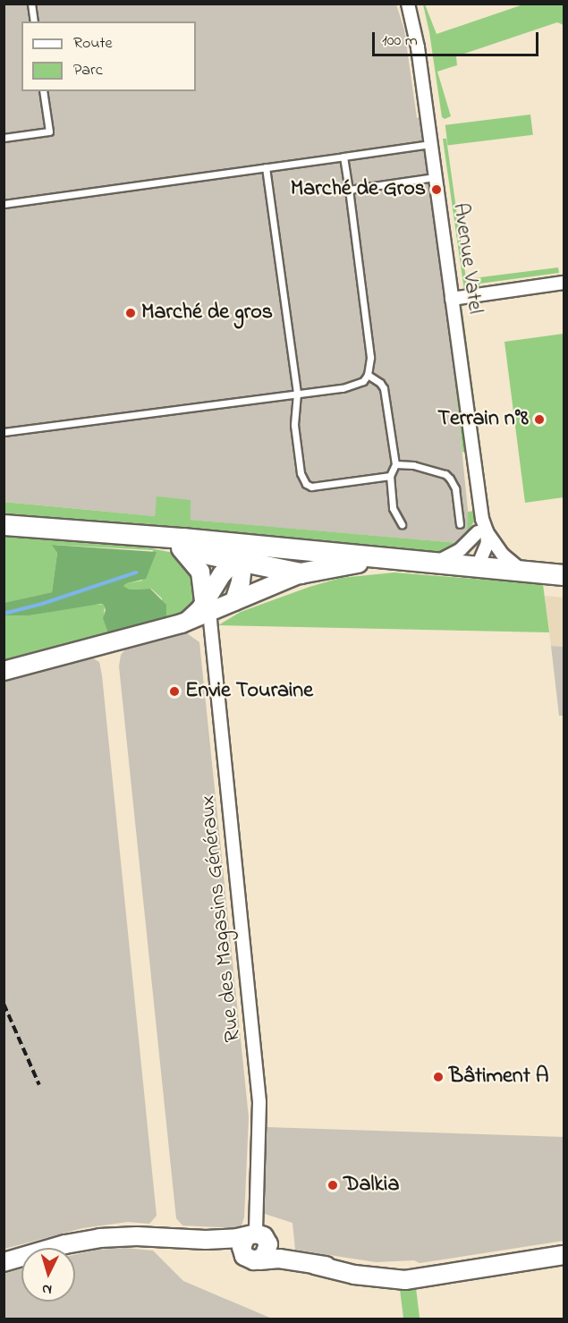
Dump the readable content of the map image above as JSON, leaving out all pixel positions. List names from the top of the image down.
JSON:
{
  "streets": {
    "street": ["Avenue Vatel", "Rue des Magasins Généraux"]
  },
  "places": [
    "Marché de Gros",
    "Marché de gros",
    "Terrain n°8",
    "Envie Touraine",
    "Bâtiment A",
    "Dalkia"
  ],
  "legend": ["Route", "Parc"],
  "scale_bar": "100 m",
  "north": "bottom"
}
